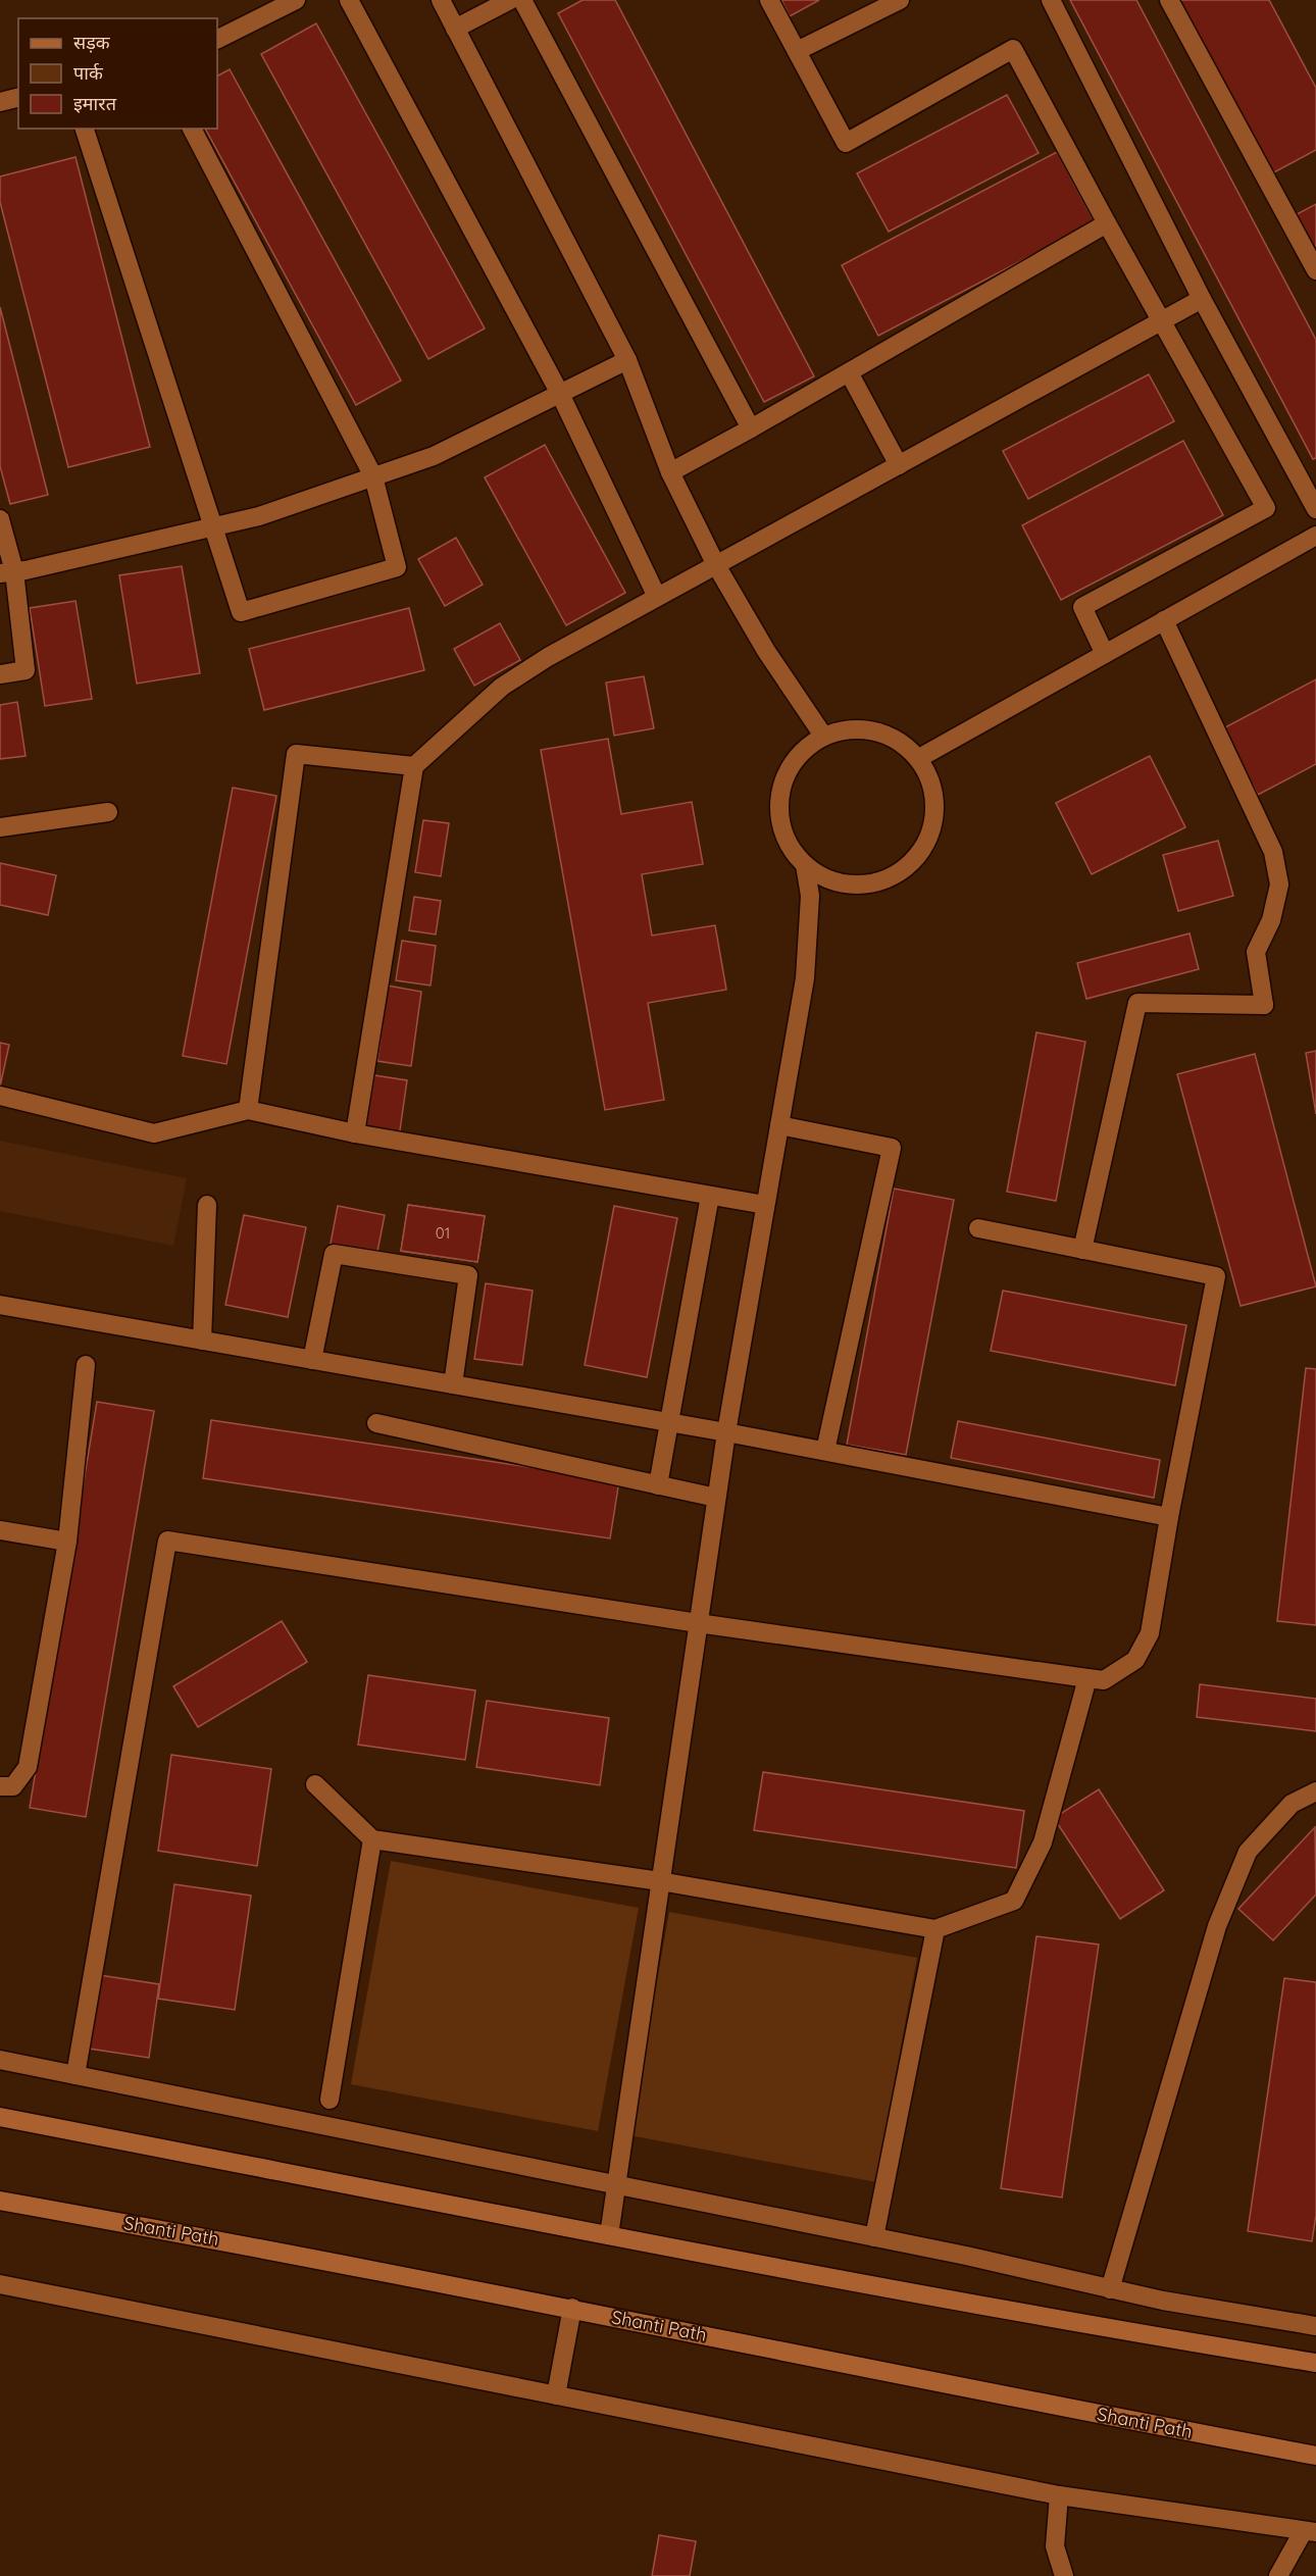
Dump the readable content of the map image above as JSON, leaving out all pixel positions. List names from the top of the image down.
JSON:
{
  "streets": {
    "main road": ["Shanti Path"]
  },
  "house_numbers": ["01"],
  "legend": ["सड़क", "पार्क", "इमारत"]
}
